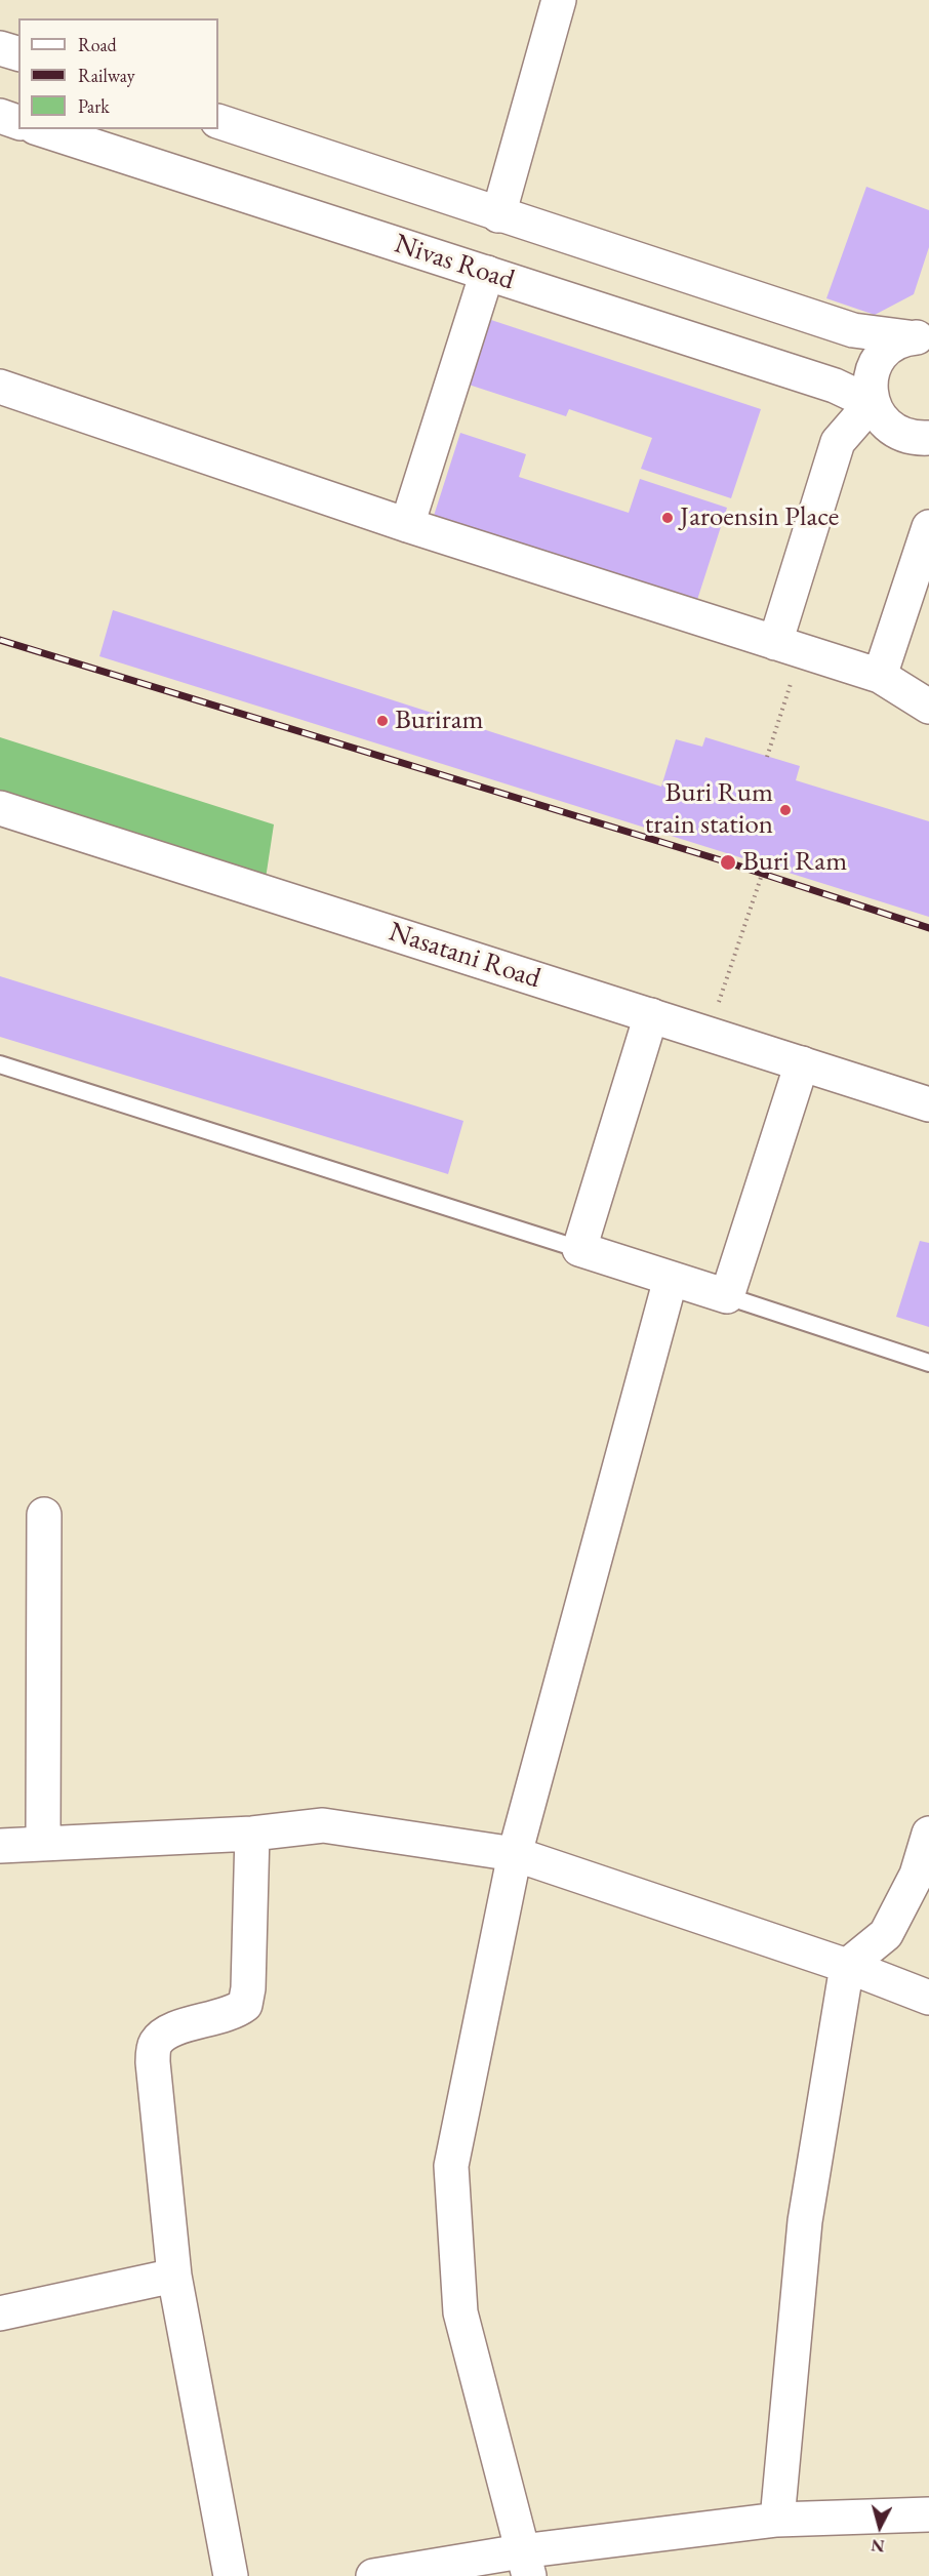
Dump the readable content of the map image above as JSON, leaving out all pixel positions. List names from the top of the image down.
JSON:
{
  "streets": {
    "street": ["Nivas Road", "Nasatani Road"]
  },
  "places": [
    "Jaroensin Place",
    "Buriram",
    "Buri Rum train station",
    "Buri Ram"
  ],
  "legend": ["Road", "Railway", "Park"],
  "north": "bottom"
}
